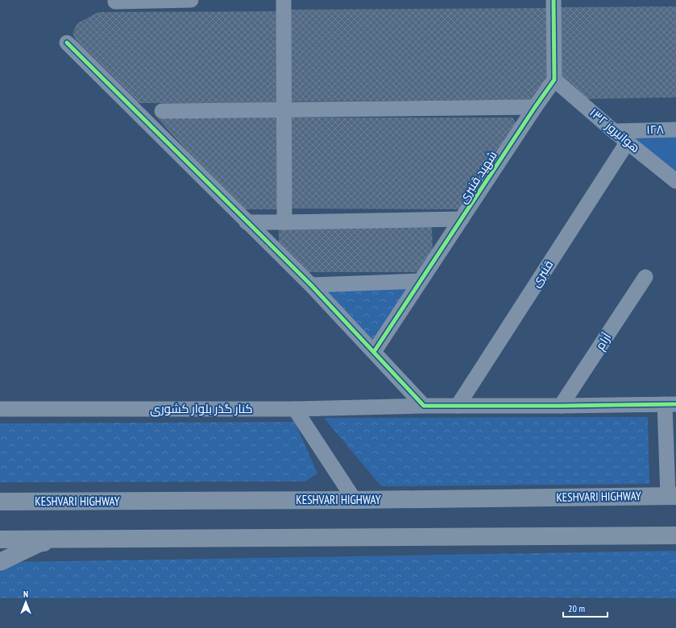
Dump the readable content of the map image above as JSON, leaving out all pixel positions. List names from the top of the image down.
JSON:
{
  "streets": {
    "highway": ["KESHVARI HIGHWAY"],
    "street": [
      "۱۲۸",
      "هوانیروز ۱۳۲",
      "شهید قنبری",
      "قنبری",
      "آرام",
      "کنار گذر بلوار کشوری"
    ]
  },
  "crossings": [
    ["۱۲۸", "هوانیروز ۱۳۲"],
    ["هوانیروز ۱۳۲", "شهید قنبری"],
    ["هوانیروز ۱۳۲", "قنبری"],
    ["قنبری", "کنار گذر بلوار کشوری"],
    ["آرام", "کنار گذر بلوار کشوری"]
  ],
  "scale_bar": "20 m",
  "north": "top"
}
